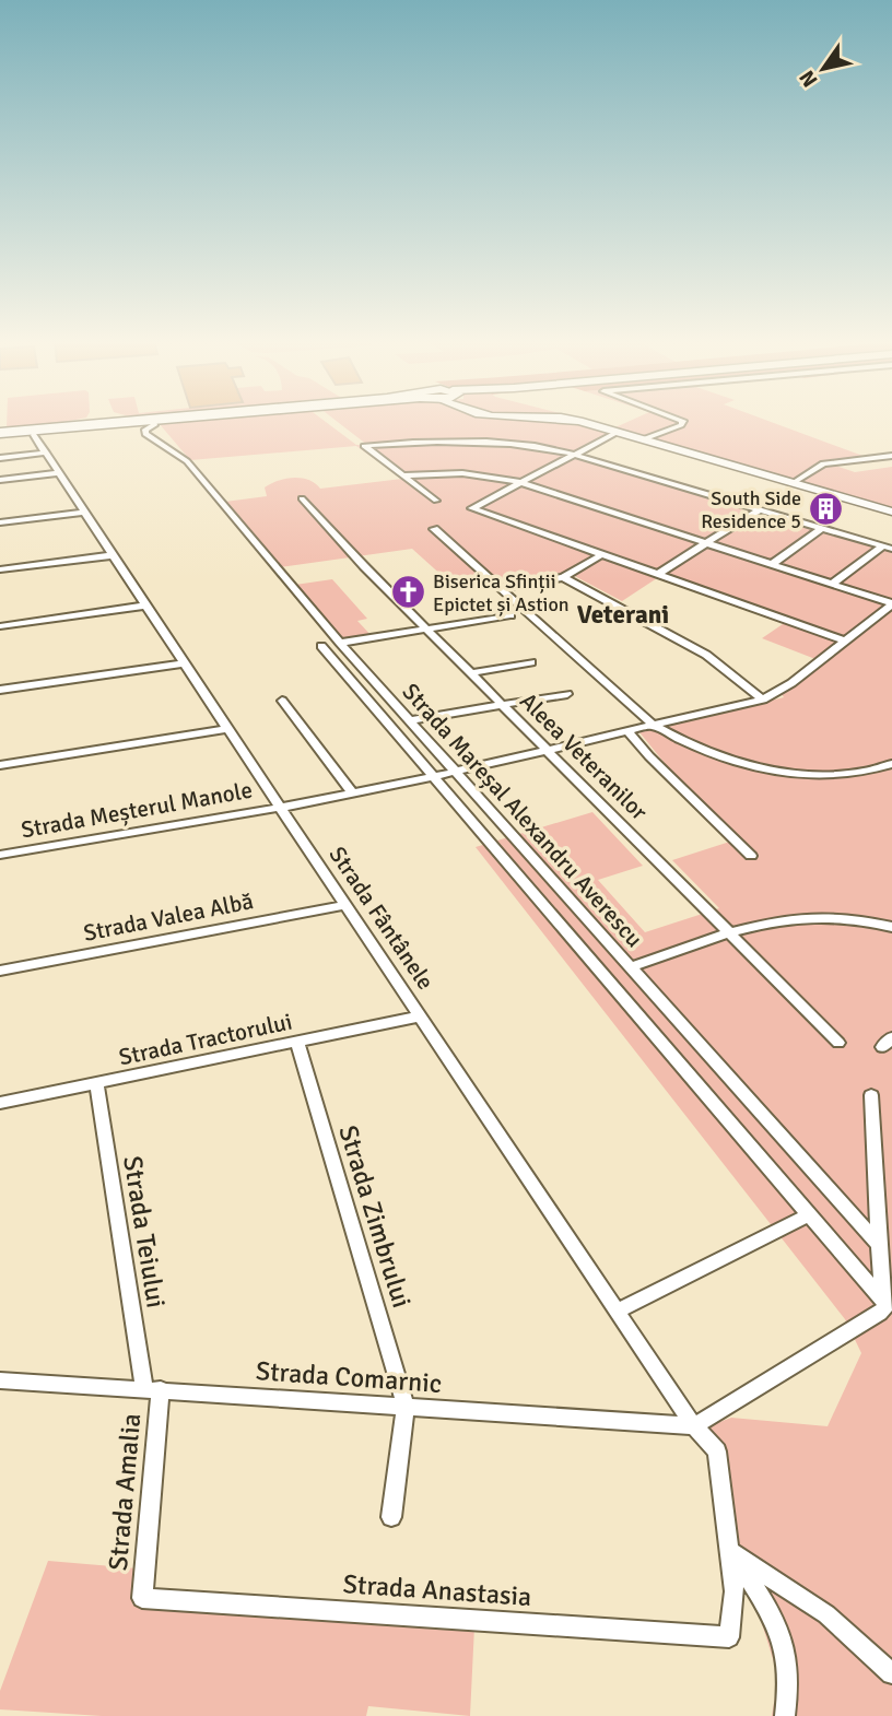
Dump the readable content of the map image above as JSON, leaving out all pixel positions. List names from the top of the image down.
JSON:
{
  "streets": {
    "street": [
      "Aleea Veteranilor",
      "Strada Meșterul Manole",
      "Strada Mareșal Alexandru Averescu",
      "Strada Valea Albă",
      "Strada Fântânele",
      "Strada Tractorului",
      "Strada Zimbrului",
      "Strada Teiului",
      "Strada Comarnic",
      "Strada Amalia",
      "Strada Anastasia"
    ]
  },
  "crossings": [
    ["Aleea Veteranilor", "Strada Meșterul Manole"],
    ["Strada Meșterul Manole", "Strada Mareșal Alexandru Averescu"],
    ["Strada Meșterul Manole", "Strada Fântânele"],
    ["Strada Valea Albă", "Strada Fântânele"],
    ["Strada Fântânele", "Strada Tractorului"],
    ["Strada Fântânele", "Strada Comarnic"],
    ["Strada Fântânele", "Strada Anastasia"],
    ["Strada Tractorului", "Strada Zimbrului"],
    ["Strada Tractorului", "Strada Teiului"],
    ["Strada Zimbrului", "Strada Comarnic"],
    ["Strada Teiului", "Strada Comarnic"],
    ["Strada Teiului", "Strada Amalia"],
    ["Strada Comarnic", "Strada Amalia"],
    ["Strada Amalia", "Strada Anastasia"]
  ],
  "districts": ["Veterani"],
  "places": {
    "building": ["South Side Residence 5"],
    "church": ["Biserica Sfinții Epictet și Astion"]
  },
  "north": "bottom left"
}
